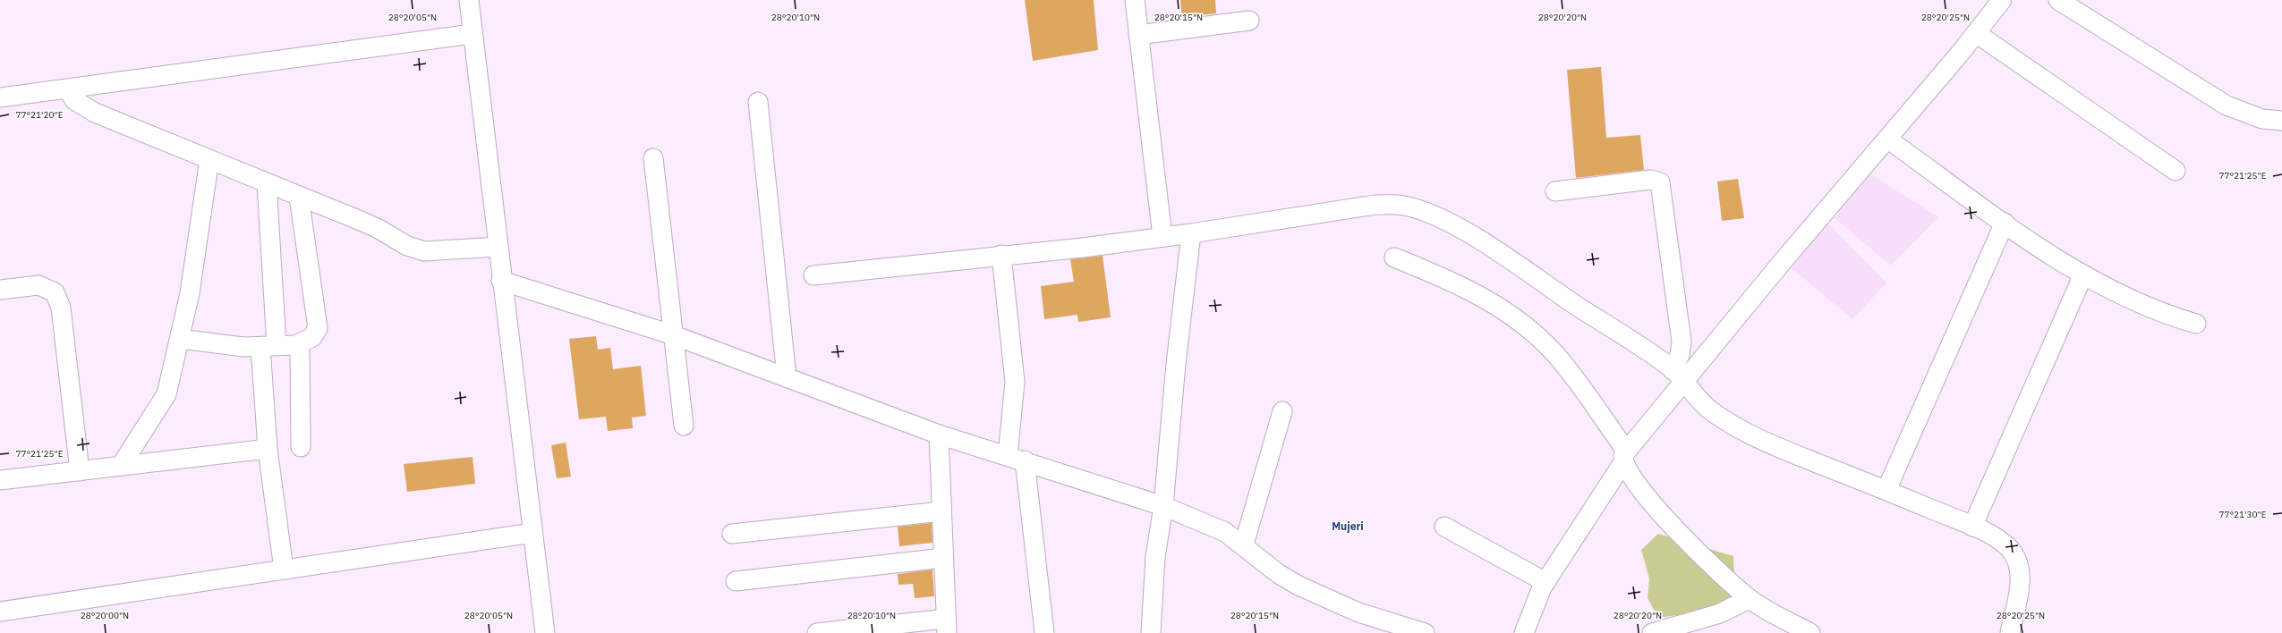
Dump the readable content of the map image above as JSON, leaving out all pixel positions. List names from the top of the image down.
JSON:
{
  "districts": ["Mujeri"],
  "coordinates": [
    "28°20'05\"N",
    "28°20'10\"N",
    "28°20'15\"N",
    "28°20'20\"N",
    "28°20'25\"N",
    "77°21'20\"E",
    "77°21'25\"E",
    "77°21'30\"E",
    "28°20'00\"N"
  ]
}
